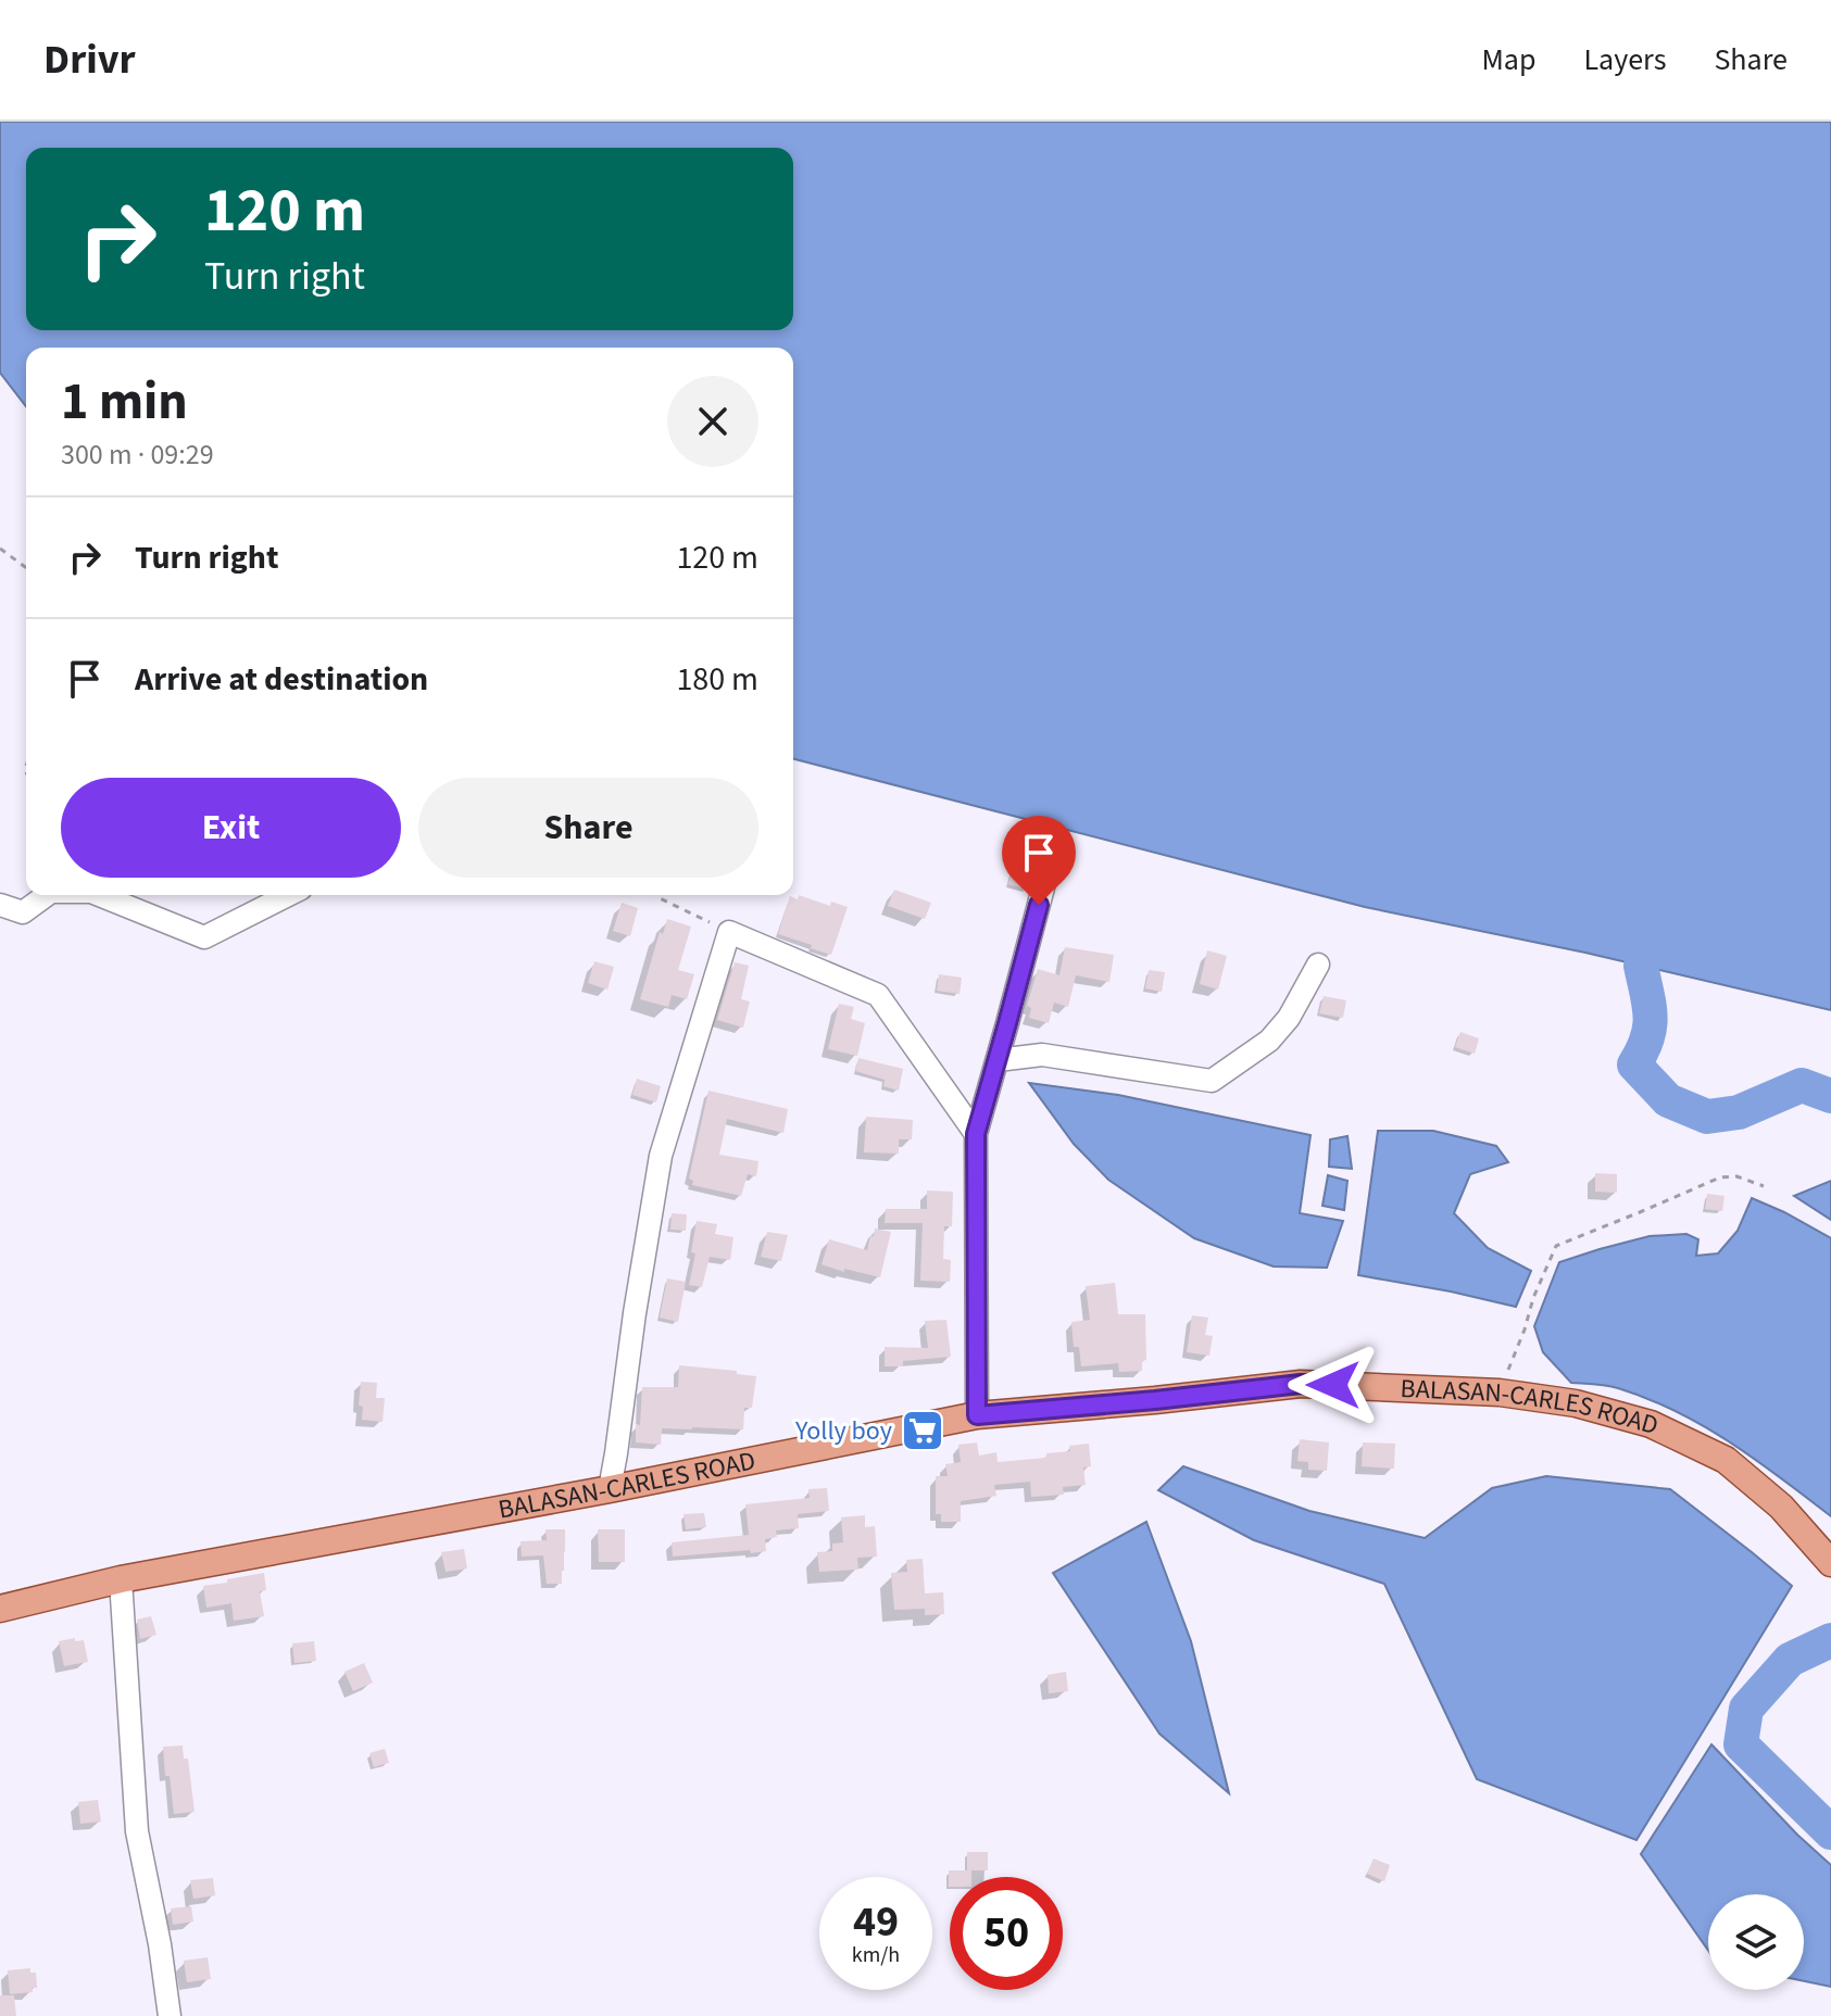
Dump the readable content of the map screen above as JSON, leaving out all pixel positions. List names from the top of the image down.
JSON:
{
  "streets": {
    "main road": ["BALASAN-CARLES ROAD"]
  },
  "places": {
    "supermarket": ["Yolly boy"]
  },
  "page": {
    "header": "Drivr",
    "nav": ["Map", "Layers", "Share"],
    "turn": ["120 m", "Turn right"],
    "heading": ["1 min", "300 m · 09:29"],
    "list": [
      {
        "name": "Turn right",
        "value": "120 m"
      },
      {
        "name": "Arrive at destination",
        "value": "180 m"
      }
    ],
    "buttons": ["Exit", "Share"],
    "speed": "49 km/h",
    "limit": "50"
  }
}
